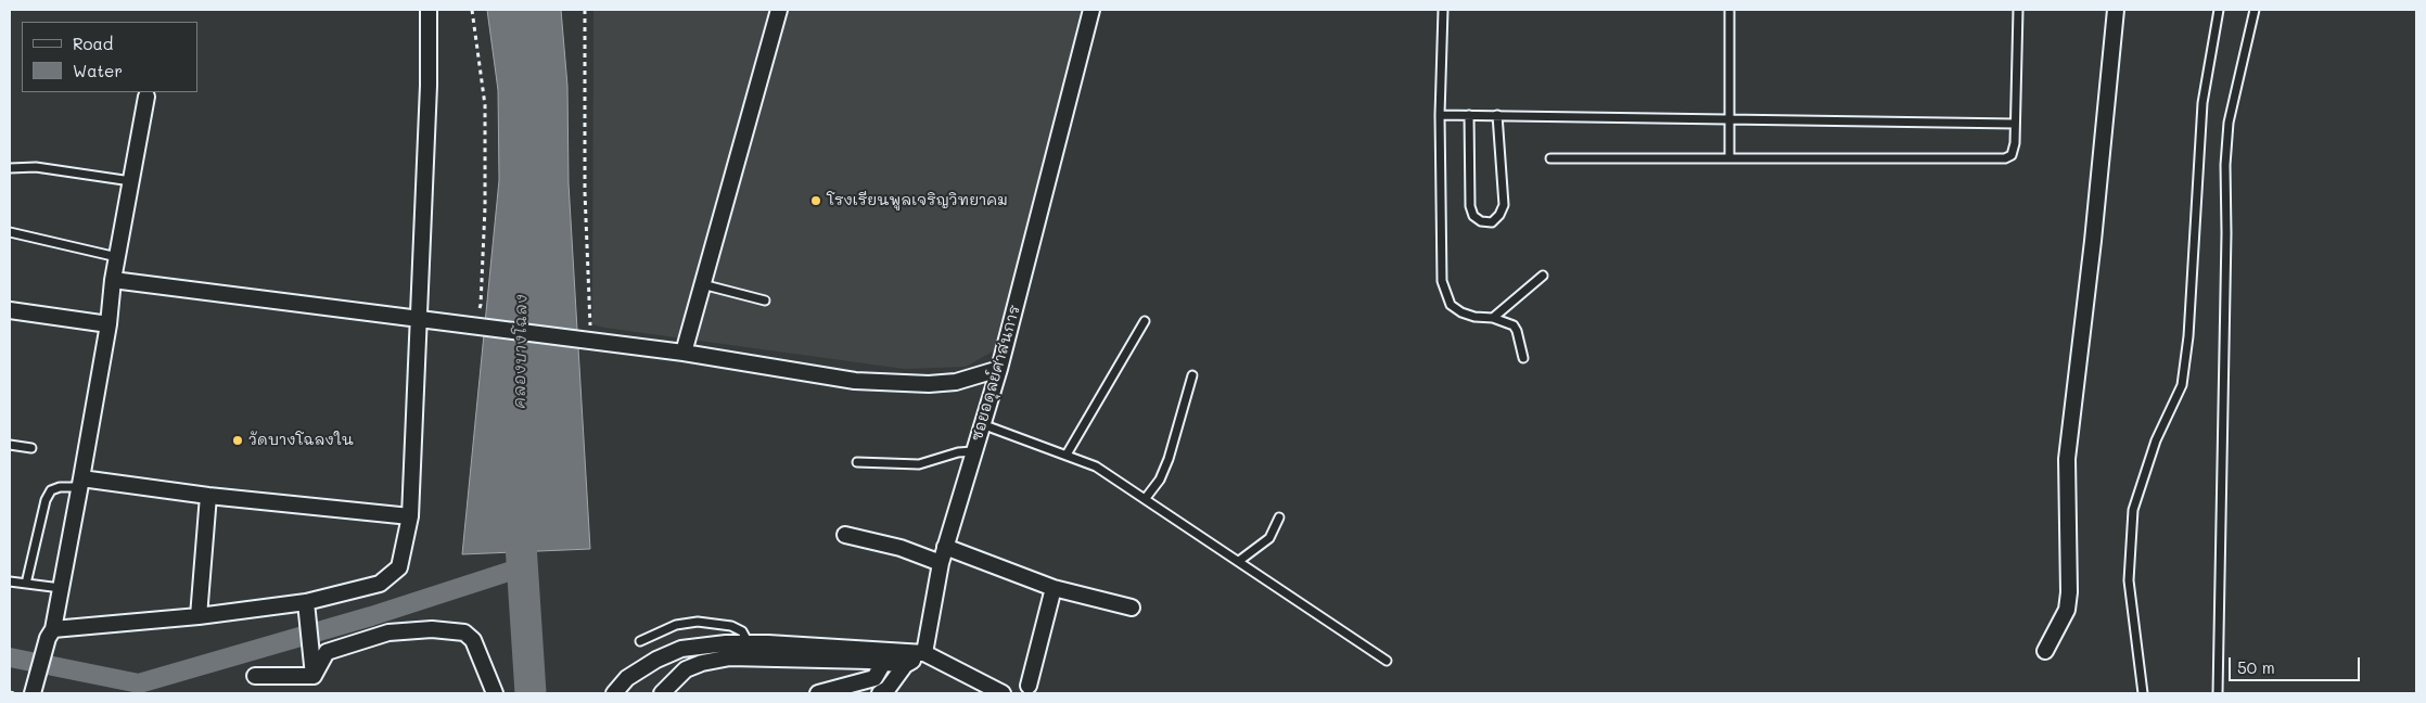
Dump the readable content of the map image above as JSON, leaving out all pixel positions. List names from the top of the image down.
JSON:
{
  "streets": {
    "street": ["ซอยอดุลย์ศาสนการ"]
  },
  "water": ["คลองบางโฉลง"],
  "places": ["โรงเรียนพูลเจริญวิทยาคม", "วัดบางโฉลงใน"],
  "legend": ["Road", "Water"],
  "scale_bar": "50 m"
}
